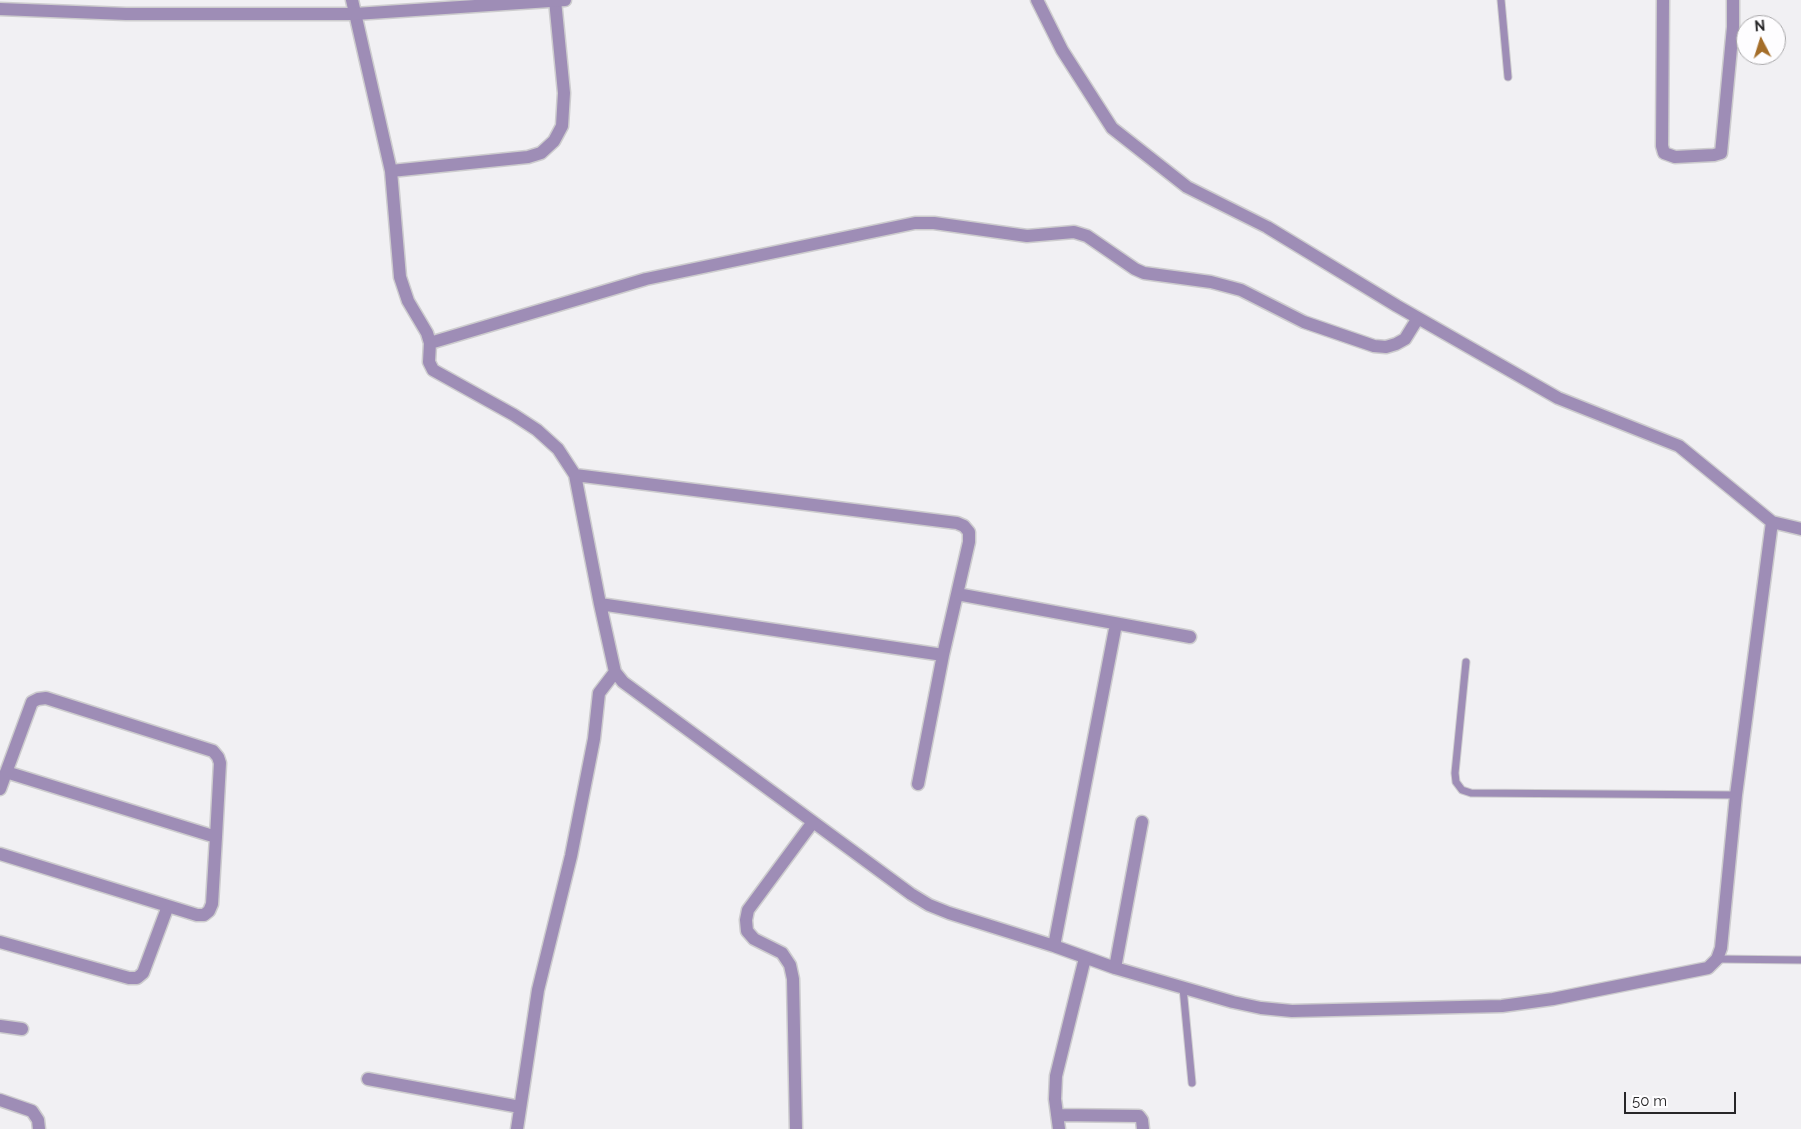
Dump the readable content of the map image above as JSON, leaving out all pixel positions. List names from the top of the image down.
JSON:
{
  "scale_bar": "50 m",
  "north": "top"
}
